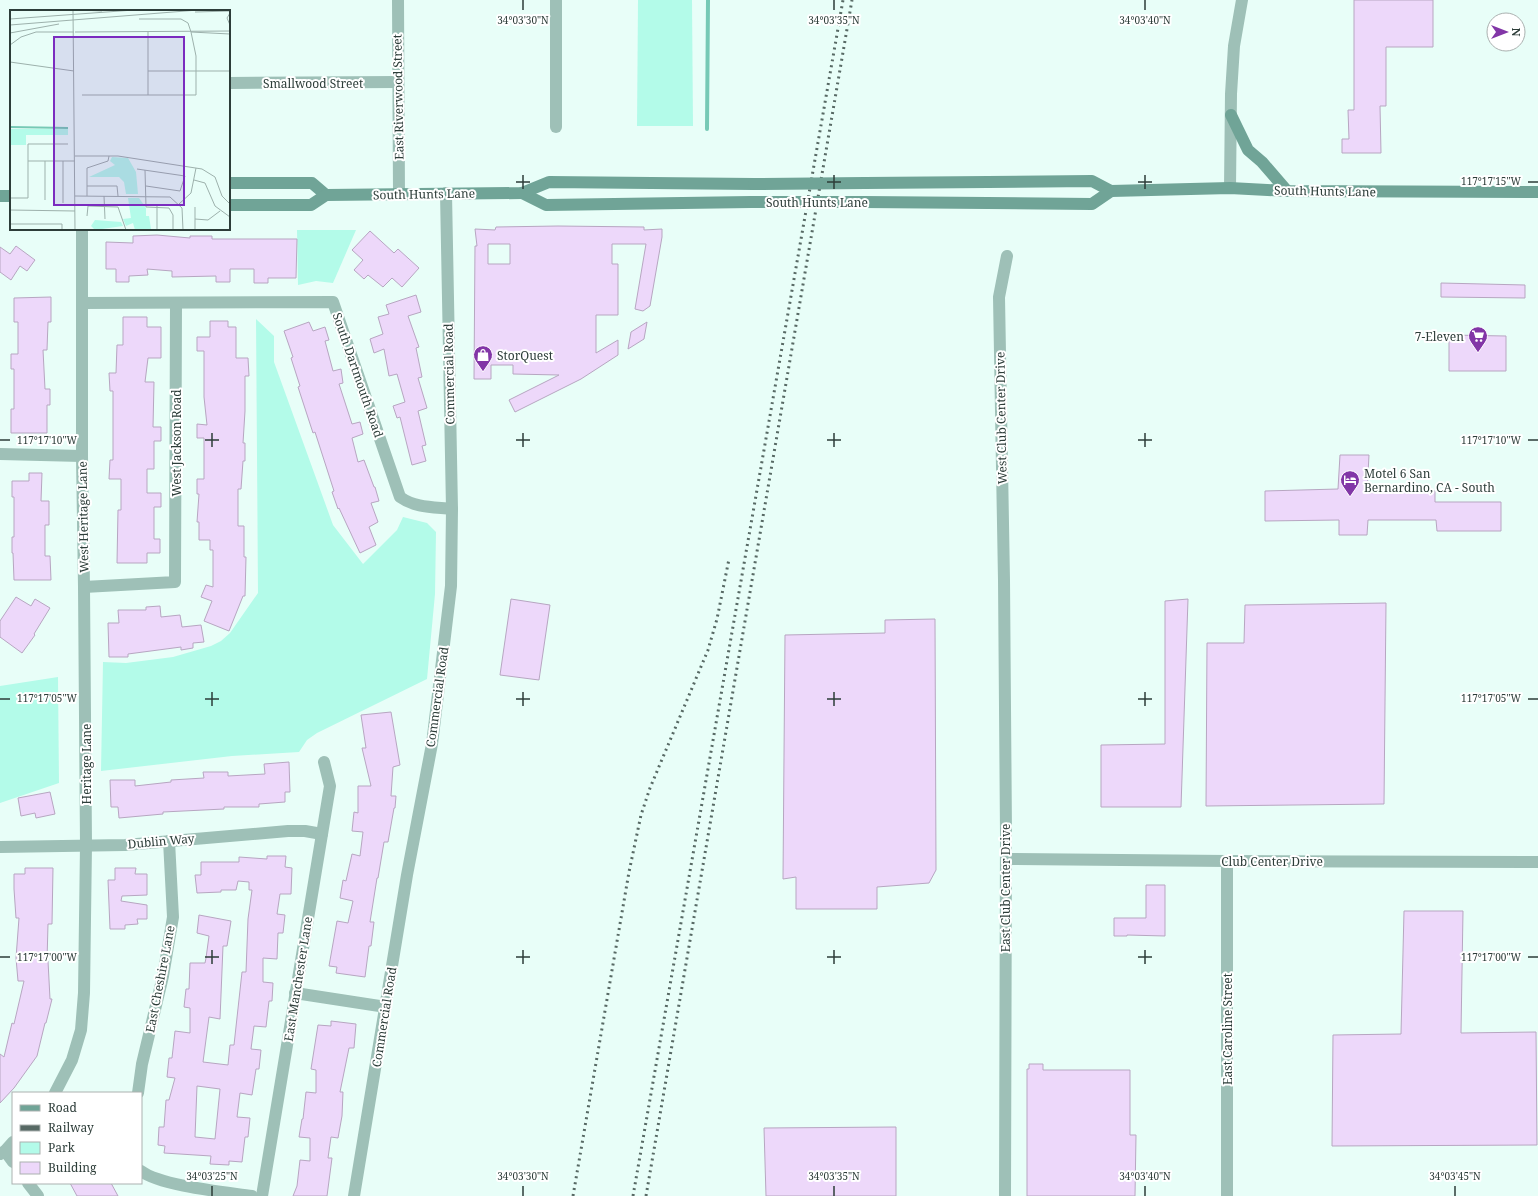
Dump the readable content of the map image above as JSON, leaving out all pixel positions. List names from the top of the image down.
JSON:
{
  "streets": {
    "main road": ["South Hunts Lane"],
    "street": [
      "Smallwood Street",
      "East Riverwood Street",
      "Commercial Road",
      "South Dartmouth Road",
      "West Club Center Drive",
      "West Jackson Road",
      "West Heritage Lane",
      "Heritage Lane",
      "Dublin Way",
      "Club Center Drive",
      "East Club Center Drive",
      "East Cheshire Lane",
      "East Manchester Lane",
      "East Caroline Street"
    ]
  },
  "crossings": [
    ["Smallwood Street", "East Riverwood Street"],
    ["East Riverwood Street", "South Hunts Lane"],
    ["South Hunts Lane", "Commercial Road"],
    ["Commercial Road", "South Dartmouth Road"],
    ["South Dartmouth Road", "West Jackson Road"],
    ["South Dartmouth Road", "West Heritage Lane"],
    ["West Club Center Drive", "East Club Center Drive"],
    ["West Jackson Road", "West Heritage Lane"],
    ["West Jackson Road", "Heritage Lane"],
    ["West Heritage Lane", "Heritage Lane"],
    ["Heritage Lane", "Dublin Way"],
    ["Dublin Way", "East Cheshire Lane"],
    ["Dublin Way", "East Manchester Lane"],
    ["Club Center Drive", "East Club Center Drive"],
    ["Club Center Drive", "East Caroline Street"]
  ],
  "places": {
    "supermarket": ["7-Eleven"],
    "shop": ["StorQuest"],
    "hotel": ["Motel 6 San Bernardino, CA - South"]
  },
  "legend": [
    "Road",
    "Railway",
    "Park",
    "Building"
  ],
  "north": "right",
  "coordinates": [
    "34°03'30\"N",
    "34°03'35\"N",
    "34°03'40\"N",
    "117°17'15\"W",
    "117°17'10\"W",
    "117°17'05\"W",
    "117°17'00\"W",
    "34°03'25\"N",
    "34°03'45\"N"
  ]
}
